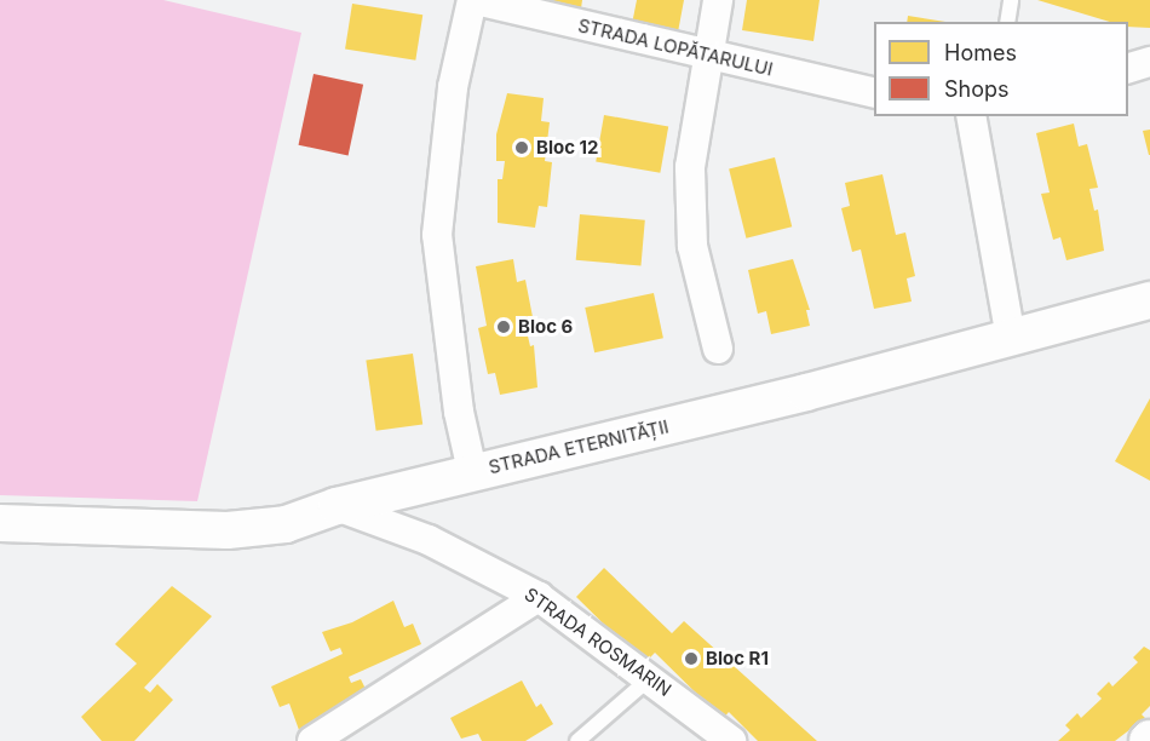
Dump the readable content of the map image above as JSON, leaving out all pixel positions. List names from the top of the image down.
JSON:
{
  "streets": {
    "street": ["STRADA LOPĂTARULUI", "STRADA ETERNITĂȚII", "STRADA ROSMARIN"]
  },
  "crossings": [
    ["STRADA ETERNITĂȚII", "STRADA ROSMARIN"]
  ],
  "places": ["Bloc 12", "Bloc 6", "Bloc R1"],
  "legend": ["Homes", "Shops"]
}
